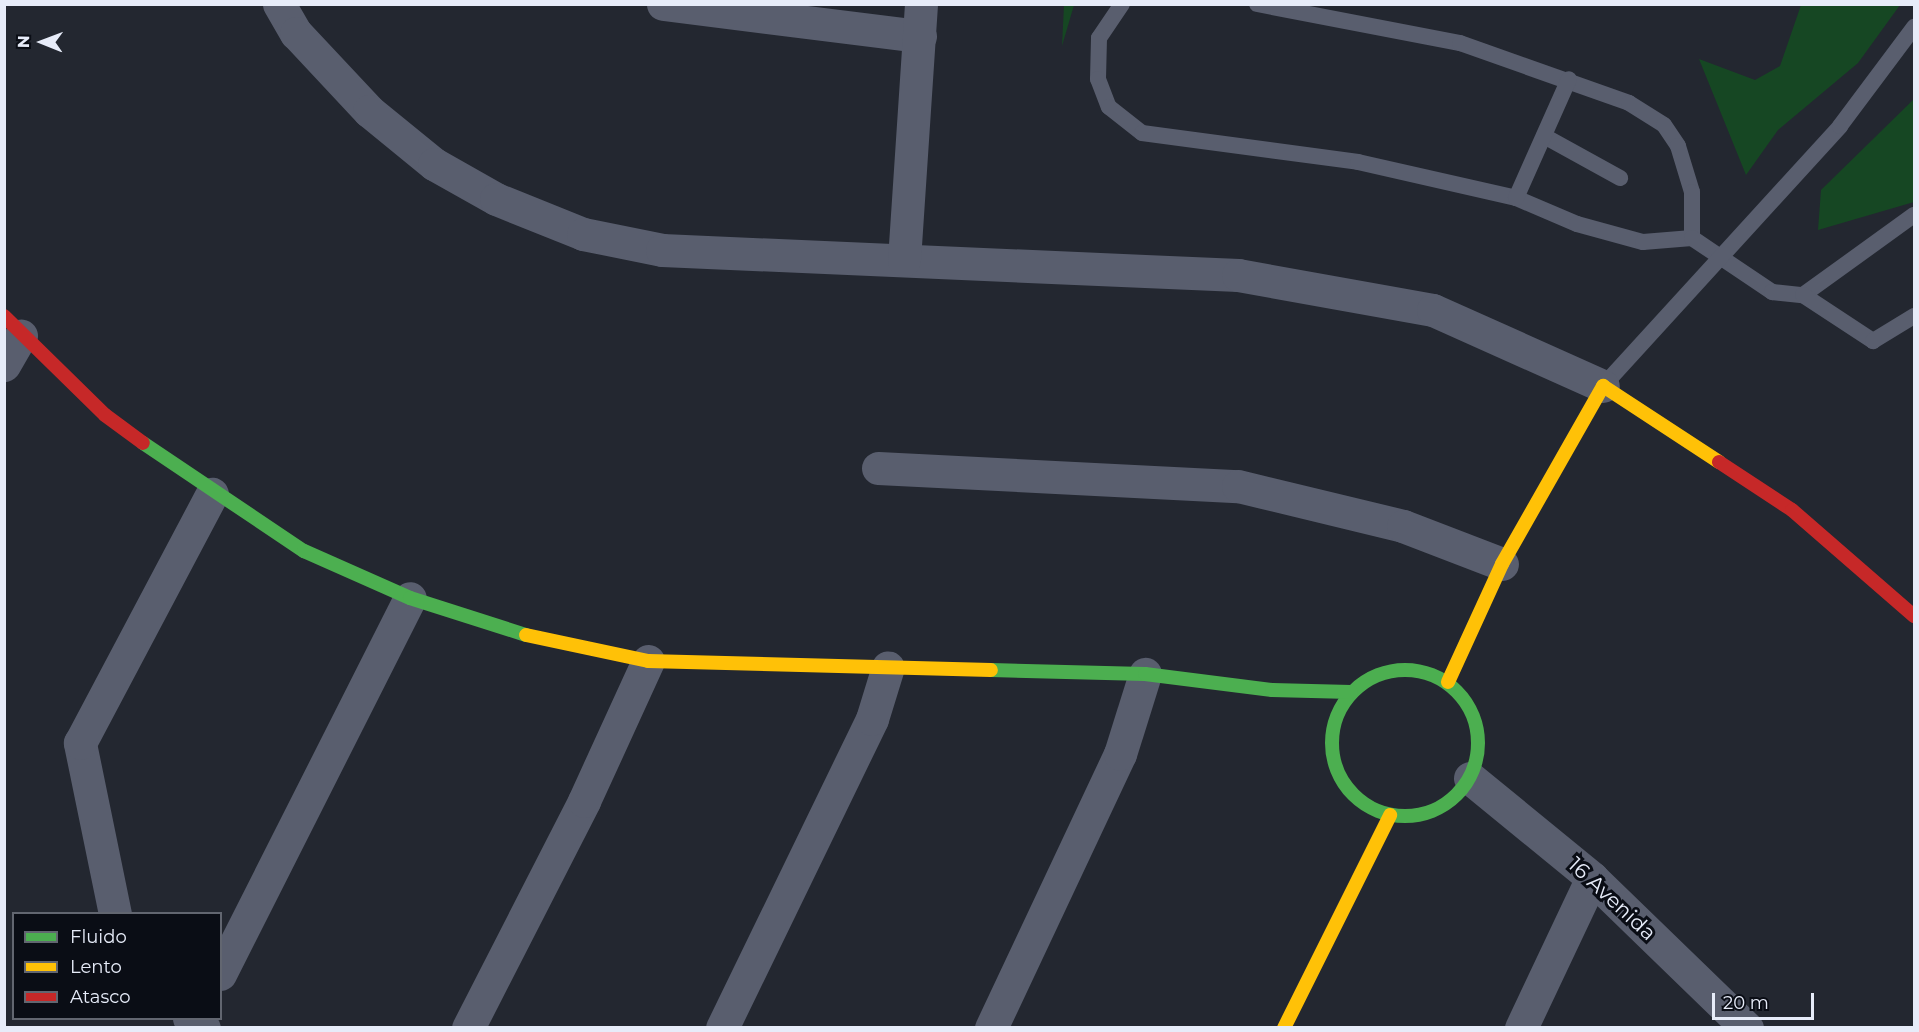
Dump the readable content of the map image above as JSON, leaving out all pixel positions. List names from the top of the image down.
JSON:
{
  "streets": {
    "street": ["16 Avenida"]
  },
  "legend": ["Fluido", "Lento", "Atasco"],
  "scale_bar": "20 m",
  "north": "left"
}
